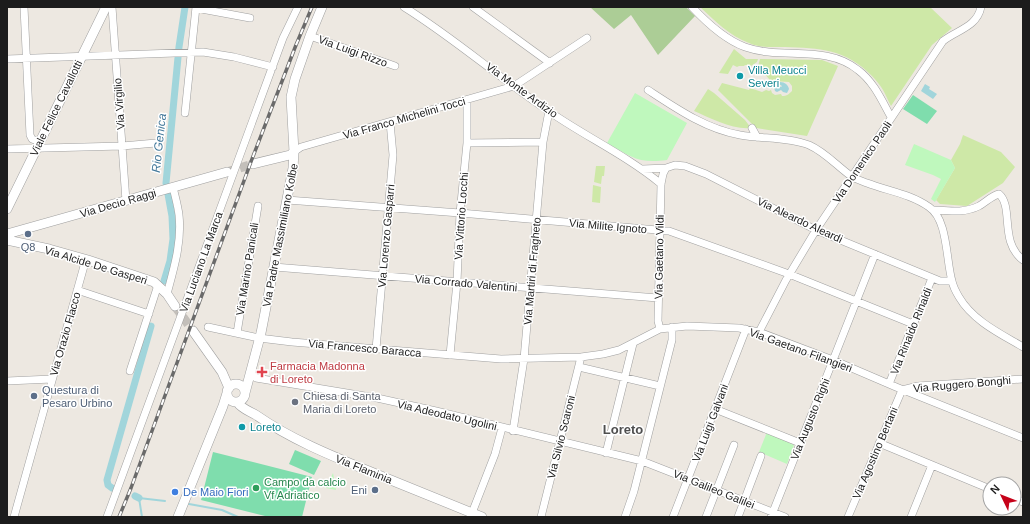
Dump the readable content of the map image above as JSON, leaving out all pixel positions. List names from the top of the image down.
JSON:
{
  "streets": {
    "street": [
      "Via Luigi Rizzo",
      "Via Monte Ardizio",
      "Via Virgilio",
      "Viale Felice Cavallotti",
      "Via Franco Michelini Tocci",
      "Via Domenico Paoli",
      "Via Decio Raggi",
      "Via Vittorio Locchi",
      "Via Aleardo Aleardi",
      "Via Milite Ignoto",
      "Via Padre Massimiliano Kolbe",
      "Via Lorenzo Gasparri",
      "Via Gaetano Vildi",
      "Via Luciano La Marca",
      "Via Alcide De Gasperi",
      "Via Marino Panicali",
      "Via Martiri di Fragheto",
      "Via Corrado Valentini",
      "Via Rinaldo Rinaldi",
      "Via Orazio Flacco",
      "Via Francesco Baracca",
      "Via Gaetano Filangieri",
      "Via Ruggero Bonghi",
      "Via Adeodato Ugolini",
      "Via Augusto Righi",
      "Via Luigi Galvani",
      "Via Silvio Scaroni",
      "Via Agostino Bertani",
      "Via Flaminia",
      "Via Galileo Galilei"
    ]
  },
  "crossings": [
    ["Via Luigi Rizzo", "Via Padre Massimiliano Kolbe"],
    ["Via Monte Ardizio", "Via Franco Michelini Tocci"],
    ["Via Monte Ardizio", "Via Gaetano Vildi"],
    ["Via Monte Ardizio", "Via Martiri di Fragheto"],
    ["Via Virgilio", "Via Decio Raggi"],
    ["Via Franco Michelini Tocci", "Via Vittorio Locchi"],
    ["Via Franco Michelini Tocci", "Via Padre Massimiliano Kolbe"],
    ["Via Franco Michelini Tocci", "Via Lorenzo Gasparri"],
    ["Via Domenico Paoli", "Via Aleardo Aleardi"],
    ["Via Domenico Paoli", "Via Milite Ignoto"],
    ["Via Domenico Paoli", "Via Gaetano Filangieri"],
    ["Via Decio Raggi", "Via Luciano La Marca"],
    ["Via Decio Raggi", "Via Alcide De Gasperi"],
    ["Via Vittorio Locchi", "Via Milite Ignoto"],
    ["Via Vittorio Locchi", "Via Corrado Valentini"],
    ["Via Vittorio Locchi", "Via Francesco Baracca"],
    ["Via Aleardo Aleardi", "Via Rinaldo Rinaldi"],
    ["Via Aleardo Aleardi", "Via Augusto Righi"],
    ["Via Milite Ignoto", "Via Padre Massimiliano Kolbe"],
    ["Via Milite Ignoto", "Via Lorenzo Gasparri"],
    ["Via Milite Ignoto", "Via Gaetano Vildi"],
    ["Via Milite Ignoto", "Via Martiri di Fragheto"],
    ["Via Milite Ignoto", "Via Rinaldo Rinaldi"],
    ["Via Milite Ignoto", "Via Augusto Righi"],
    ["Via Padre Massimiliano Kolbe", "Via Corrado Valentini"],
    ["Via Padre Massimiliano Kolbe", "Via Francesco Baracca"],
    ["Via Padre Massimiliano Kolbe", "Via Adeodato Ugolini"],
    ["Via Padre Massimiliano Kolbe", "Via Flaminia"],
    ["Via Lorenzo Gasparri", "Via Corrado Valentini"],
    ["Via Lorenzo Gasparri", "Via Francesco Baracca"],
    ["Via Gaetano Vildi", "Via Corrado Valentini"],
    ["Via Gaetano Vildi", "Via Gaetano Filangieri"],
    ["Via Luciano La Marca", "Via Alcide De Gasperi"],
    ["Via Marino Panicali", "Via Francesco Baracca"],
    ["Via Martiri di Fragheto", "Via Corrado Valentini"],
    ["Via Martiri di Fragheto", "Via Francesco Baracca"],
    ["Via Martiri di Fragheto", "Via Gaetano Filangieri"],
    ["Via Martiri di Fragheto", "Via Adeodato Ugolini"],
    ["Via Rinaldo Rinaldi", "Via Gaetano Filangieri"],
    ["Via Francesco Baracca", "Via Gaetano Filangieri"],
    ["Via Gaetano Filangieri", "Via Ruggero Bonghi"],
    ["Via Gaetano Filangieri", "Via Augusto Righi"],
    ["Via Gaetano Filangieri", "Via Luigi Galvani"],
    ["Via Gaetano Filangieri", "Via Silvio Scaroni"],
    ["Via Gaetano Filangieri", "Via Agostino Bertani"],
    ["Via Ruggero Bonghi", "Via Agostino Bertani"],
    ["Via Adeodato Ugolini", "Via Silvio Scaroni"],
    ["Via Adeodato Ugolini", "Via Galileo Galilei"],
    ["Via Augusto Righi", "Via Galileo Galilei"],
    ["Via Luigi Galvani", "Via Galileo Galilei"]
  ],
  "districts": ["Loreto"],
  "water": ["Rio Genica"],
  "places": {
    "other": [
      "Villa Meucci Severi",
      "Q8",
      "Questura di Pesaro Urbino",
      "Chiesa di Santa Maria di Loreto",
      "Loreto",
      "Campo da calcio Vf Adriatico",
      "Eni",
      "De Maio Fiori"
    ],
    "health": ["Farmacia Madonna di Loreto"]
  },
  "north": "top left"
}
